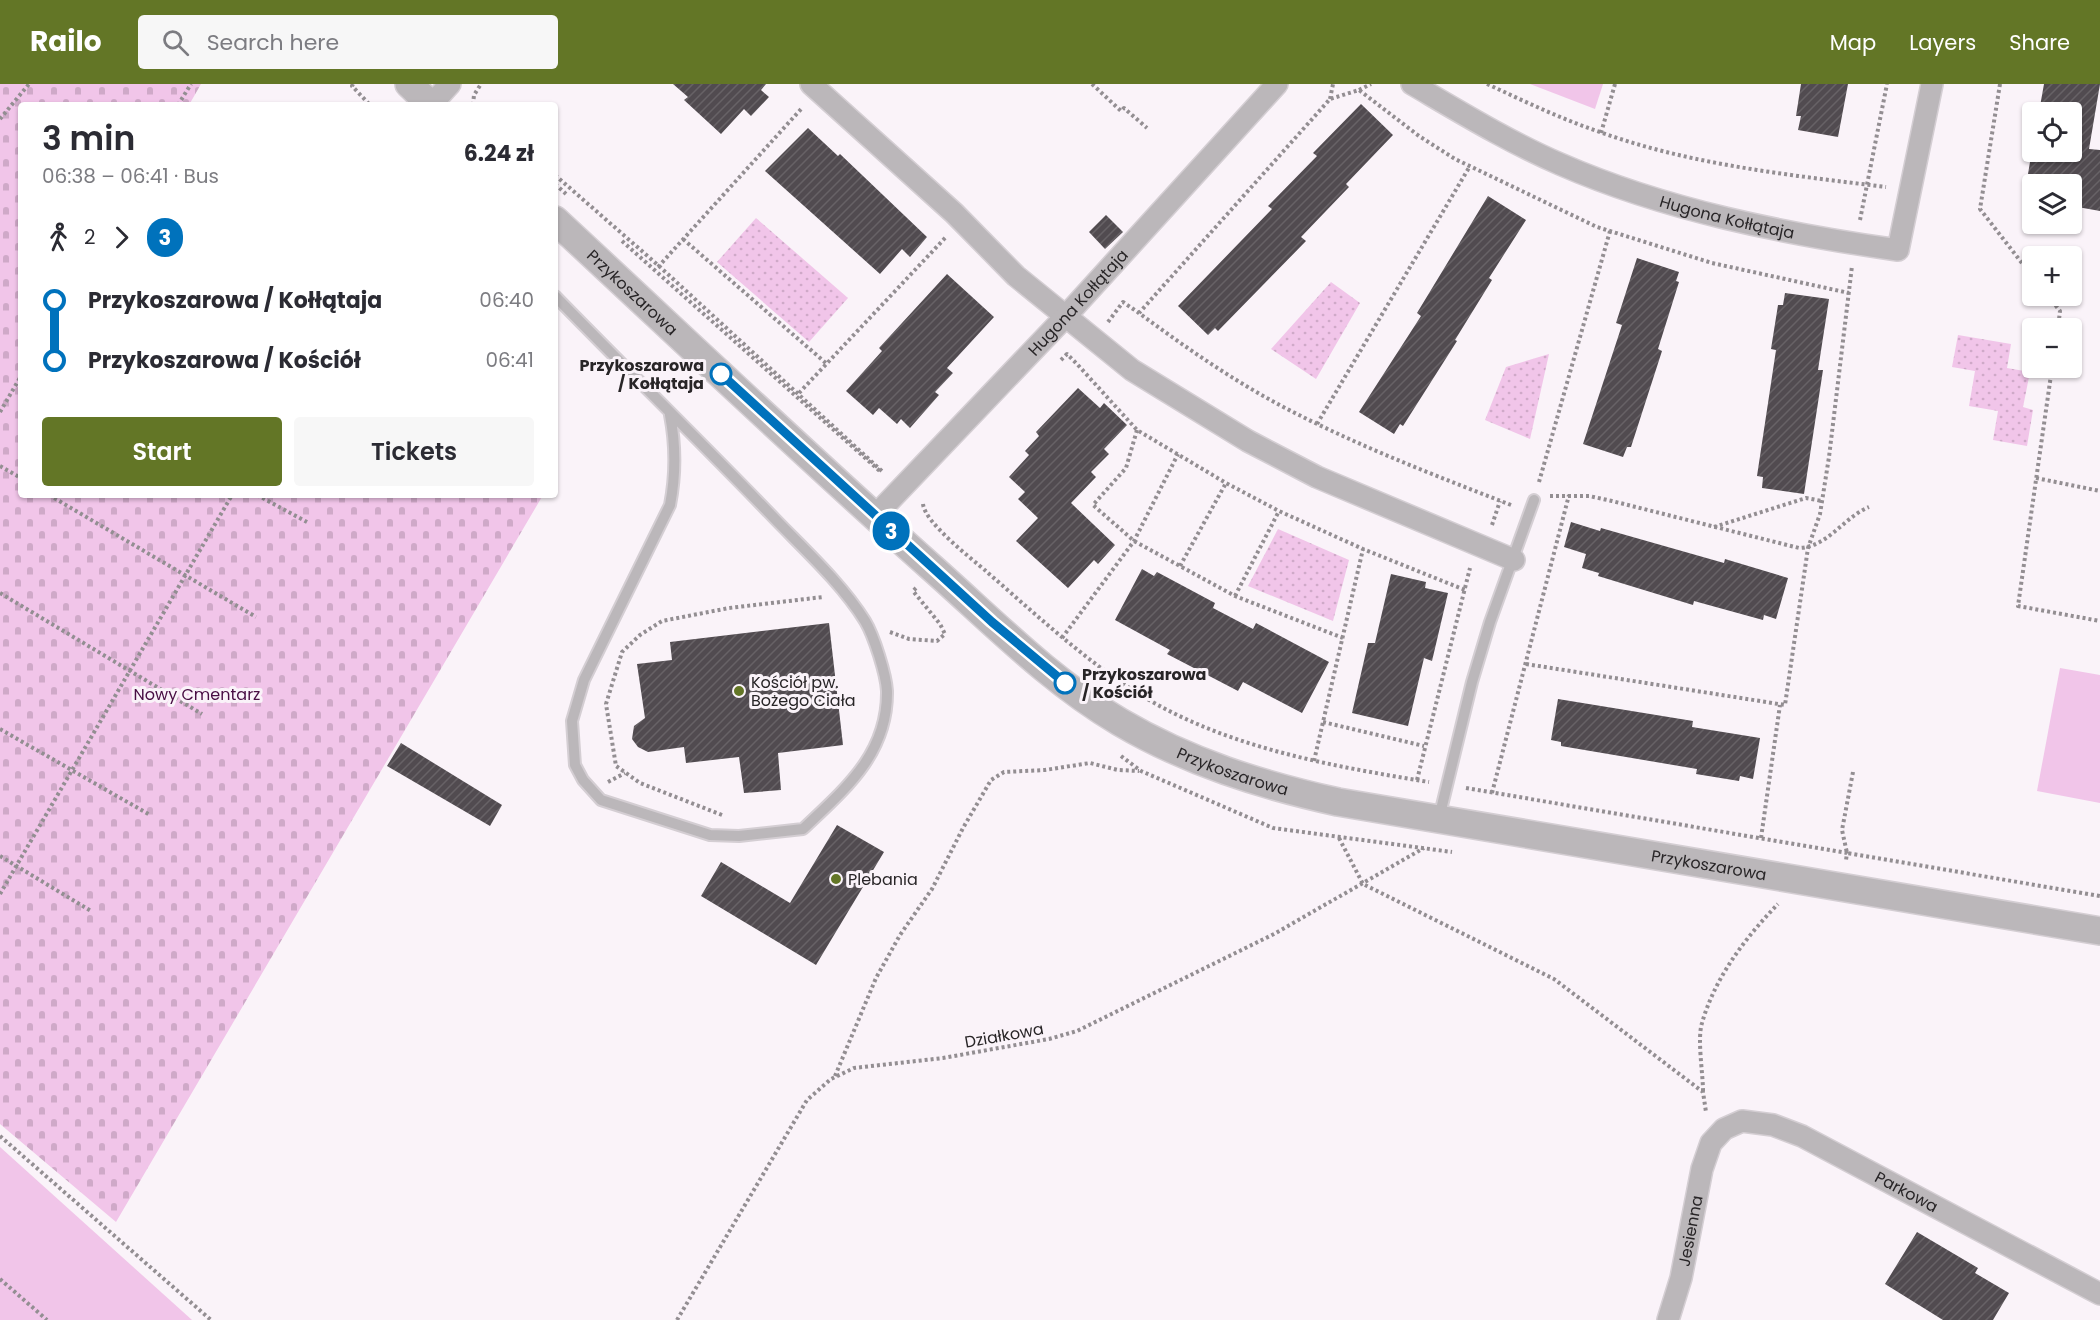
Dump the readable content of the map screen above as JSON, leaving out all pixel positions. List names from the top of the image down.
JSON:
{
  "streets": {
    "street": [
      "Hugona Kołłątaja",
      "Przykoszarowa",
      "Parkowa",
      "Jesienna"
    ],
    "path": ["Działkowa"]
  },
  "crossings": [
    ["Hugona Kołłątaja", "Przykoszarowa"],
    ["Parkowa", "Jesienna"]
  ],
  "parks": ["Nowy Cmentarz"],
  "places": [
    "Przykoszarowa / Kołłątaja",
    "Przykoszarowa / Kościół",
    "Kościół pw. Bożego Ciała",
    "Plebania"
  ],
  "lines": ["bus line 3"],
  "page": {
    "header": "Railo",
    "search": "Search here",
    "nav": ["Map", "Layers", "Share"],
    "on_map": "3",
    "map_buttons": ["+", "−"],
    "heading": ["3 min", "06:38 – 06:41 · Bus", "6.24 zł"],
    "legs": ["2", "3"],
    "list": [
      {
        "name": "Przykoszarowa / Kołłątaja",
        "value": "06:40"
      },
      {
        "name": "Przykoszarowa / Kościół",
        "value": "06:41"
      }
    ],
    "buttons": ["Start", "Tickets"]
  }
}
